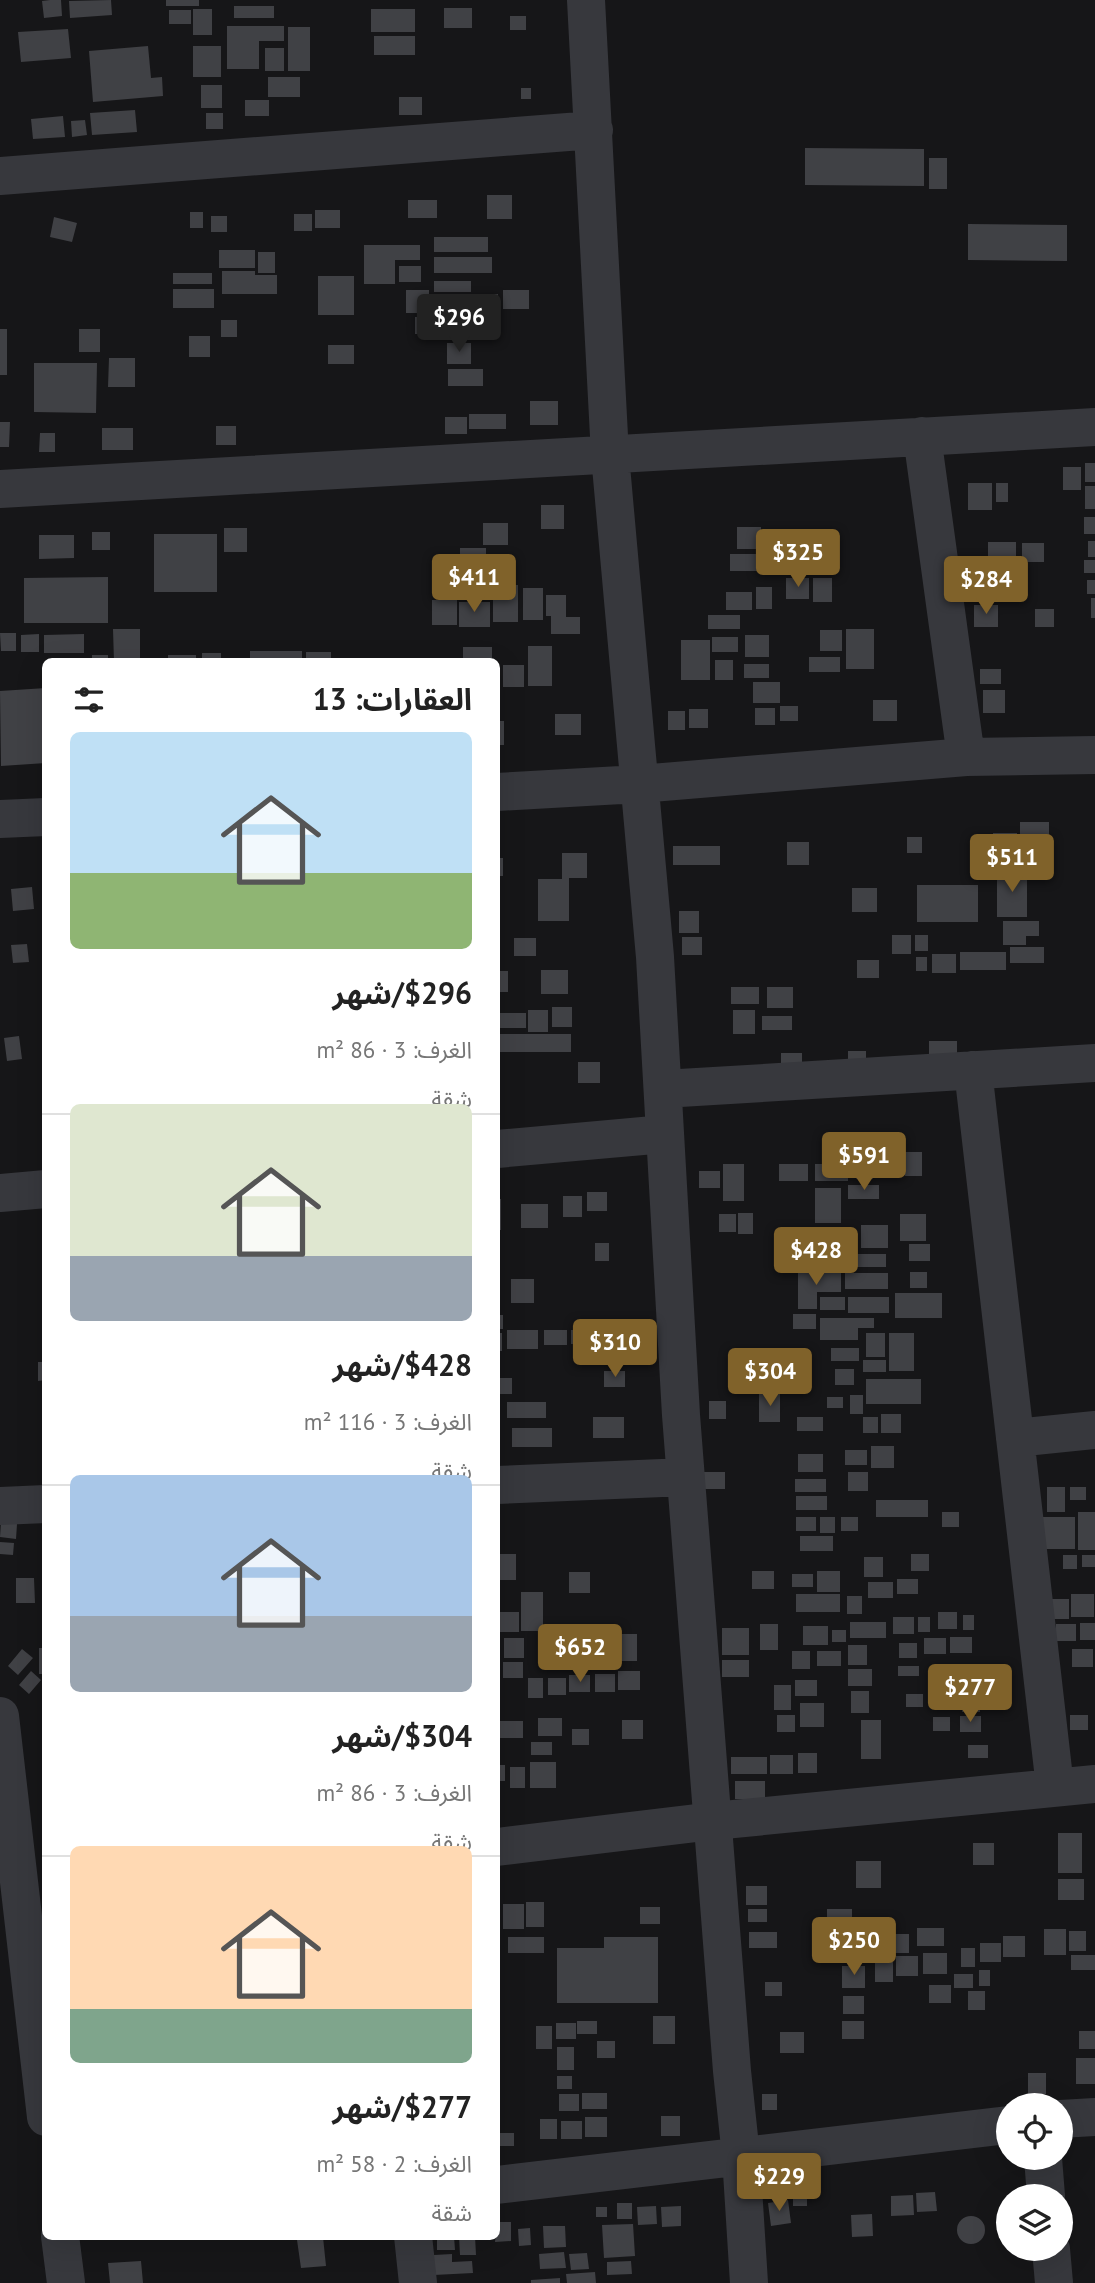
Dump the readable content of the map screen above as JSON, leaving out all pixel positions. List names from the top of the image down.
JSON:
{
  "page": {
    "price": [
      "$296",
      "$325",
      "$411",
      "$284",
      "$511",
      "$591",
      "$428",
      "$310",
      "$304",
      "$652",
      "$277",
      "$250",
      "$229"
    ],
    "heading": "العقارات: 13",
    "list": [
      {
        "name": "$296/شهر",
        "note": "الغرف: 3 · 86 m² · شقة"
      },
      {
        "name": "$428/شهر",
        "note": "الغرف: 3 · 116 m² · شقة"
      },
      {
        "name": "$304/شهر",
        "note": "الغرف: 3 · 86 m² · شقة"
      },
      {
        "name": "$277/شهر",
        "note": "الغرف: 2 · 58 m² · شقة"
      }
    ]
  }
}
